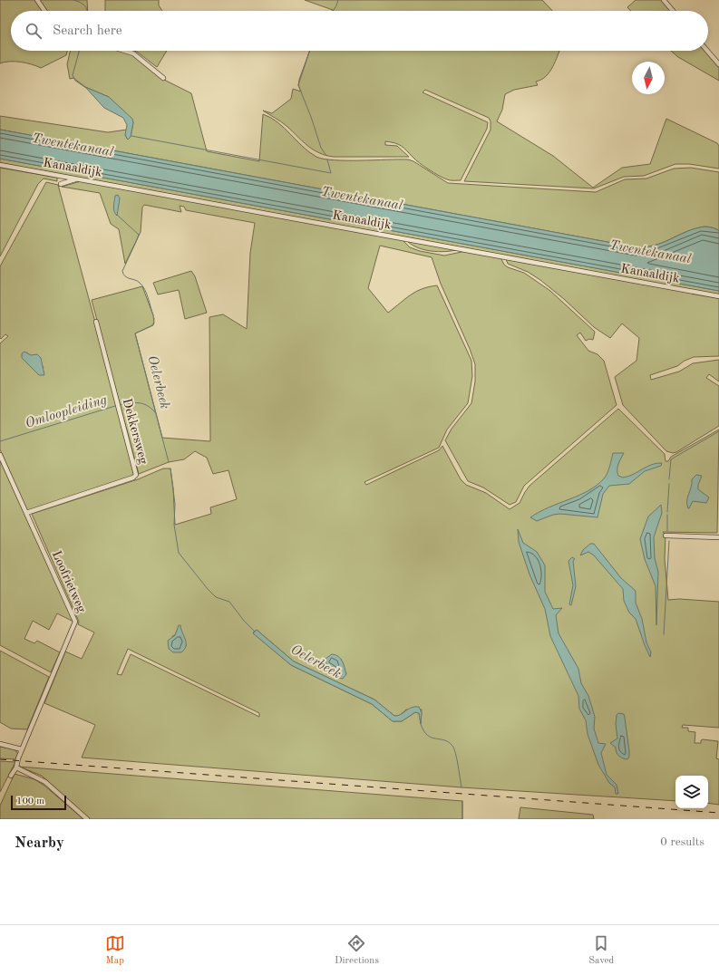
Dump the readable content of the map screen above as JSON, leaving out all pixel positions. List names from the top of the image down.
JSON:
{
  "streets": {
    "street": ["Kanaaldijk", "Dekkersweg", "Loofrietweg"]
  },
  "crossings": [
    ["Dekkersweg", "Loofrietweg"]
  ],
  "water": ["Twentekanaal", "Oelerbeek", "Omloopleiding"],
  "scale_bar": "100 m",
  "north": "bottom",
  "page": {
    "search": "Search here",
    "scale": "100 m",
    "heading": ["Nearby", "0 results"],
    "nav": ["Map", "Directions", "Saved"]
  }
}
